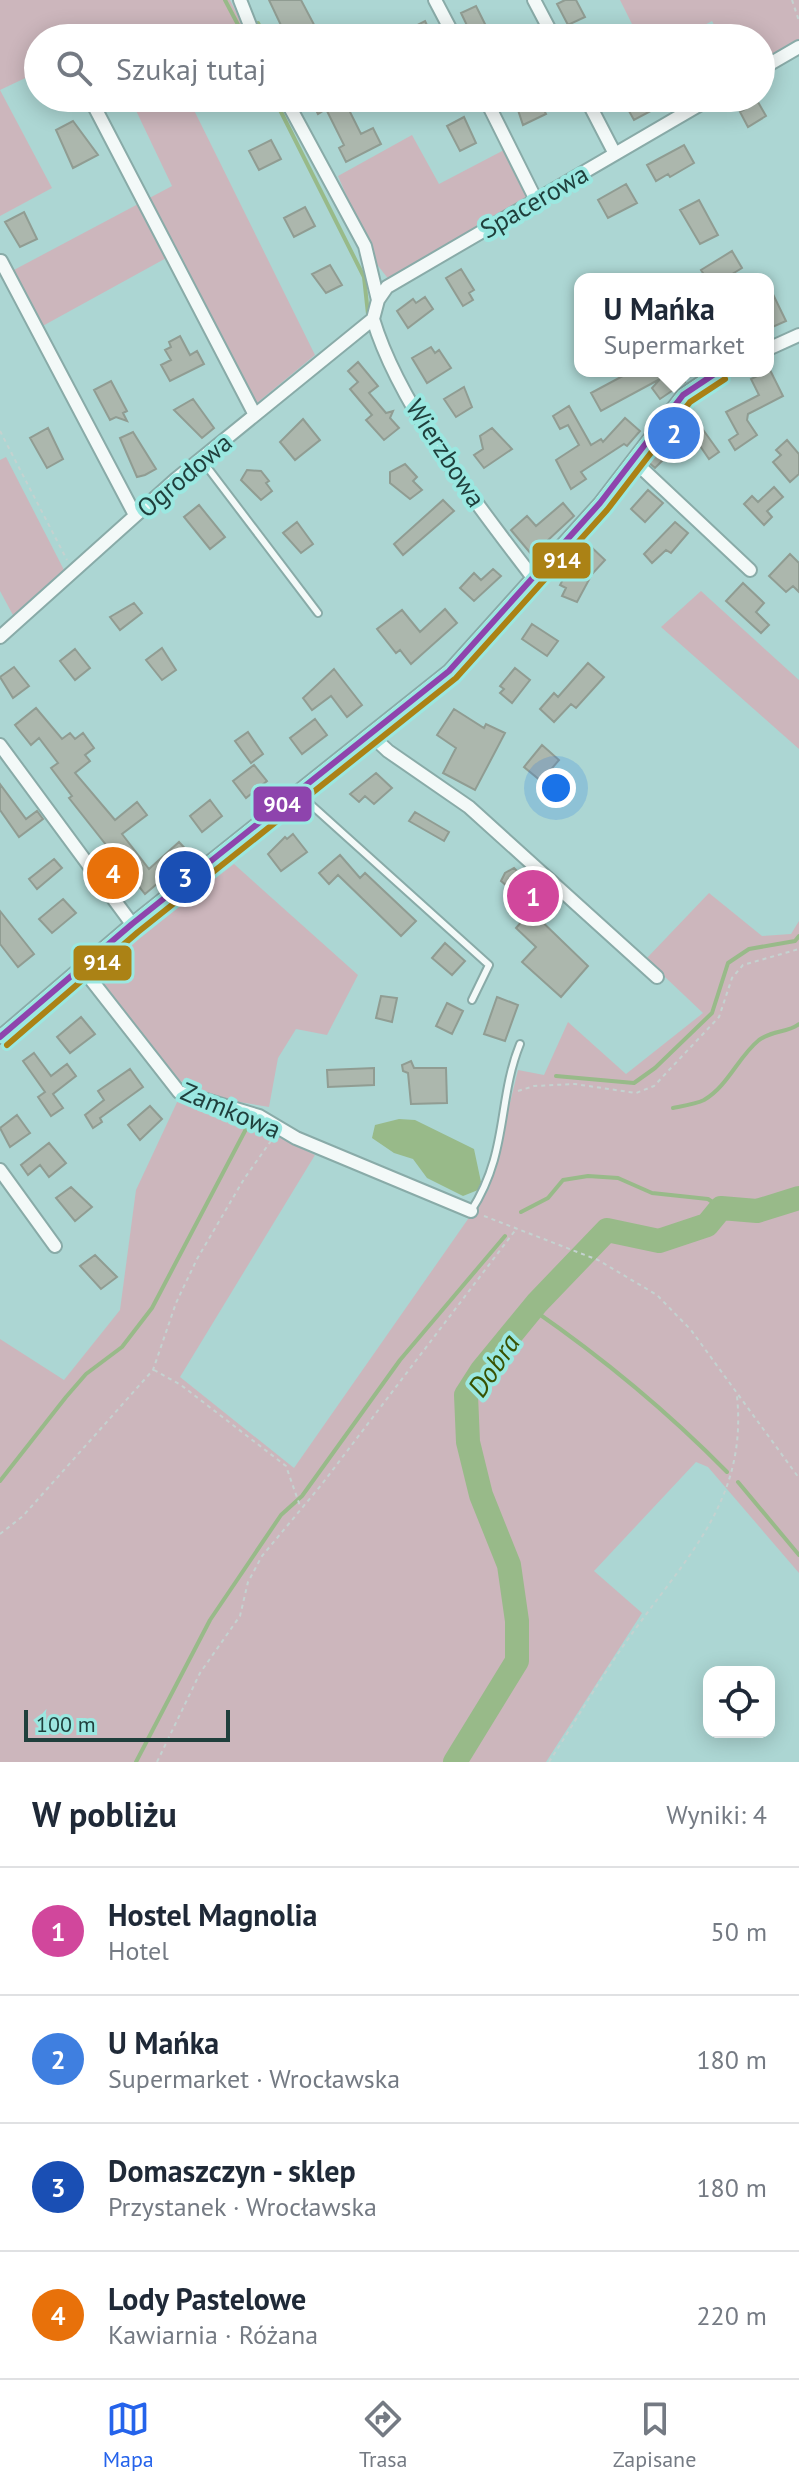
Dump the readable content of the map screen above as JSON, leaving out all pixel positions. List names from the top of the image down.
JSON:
{
  "streets": {
    "street": [
      "Spacerowa",
      "Wierzbowa",
      "Ogrodowa",
      "Zamkowa"
    ]
  },
  "crossings": [
    ["Wierzbowa", "Ogrodowa"]
  ],
  "water": ["Dobra"],
  "lines": ["transit line 904", "transit line 914"],
  "scale_bar": "100 m",
  "page": {
    "search": "Szukaj tutaj",
    "popup": ["U Mańka", "Supermarket"],
    "pins": [
      "2",
      "4",
      "3",
      "1"
    ],
    "scale": "100 m",
    "heading": ["W pobliżu", "Wyniki: 4"],
    "list": [
      {
        "mark": "1",
        "name": "Hostel Magnolia",
        "note": "Hotel",
        "value": "50 m"
      },
      {
        "mark": "2",
        "name": "U Mańka",
        "note": "Supermarket · Wrocławska",
        "value": "180 m"
      },
      {
        "mark": "3",
        "name": "Domaszczyn - sklep",
        "note": "Przystanek · Wrocławska",
        "value": "180 m"
      },
      {
        "mark": "4",
        "name": "Lody Pastelowe",
        "note": "Kawiarnia · Różana",
        "value": "220 m"
      }
    ],
    "nav": ["Mapa", "Trasa", "Zapisane"]
  }
}
